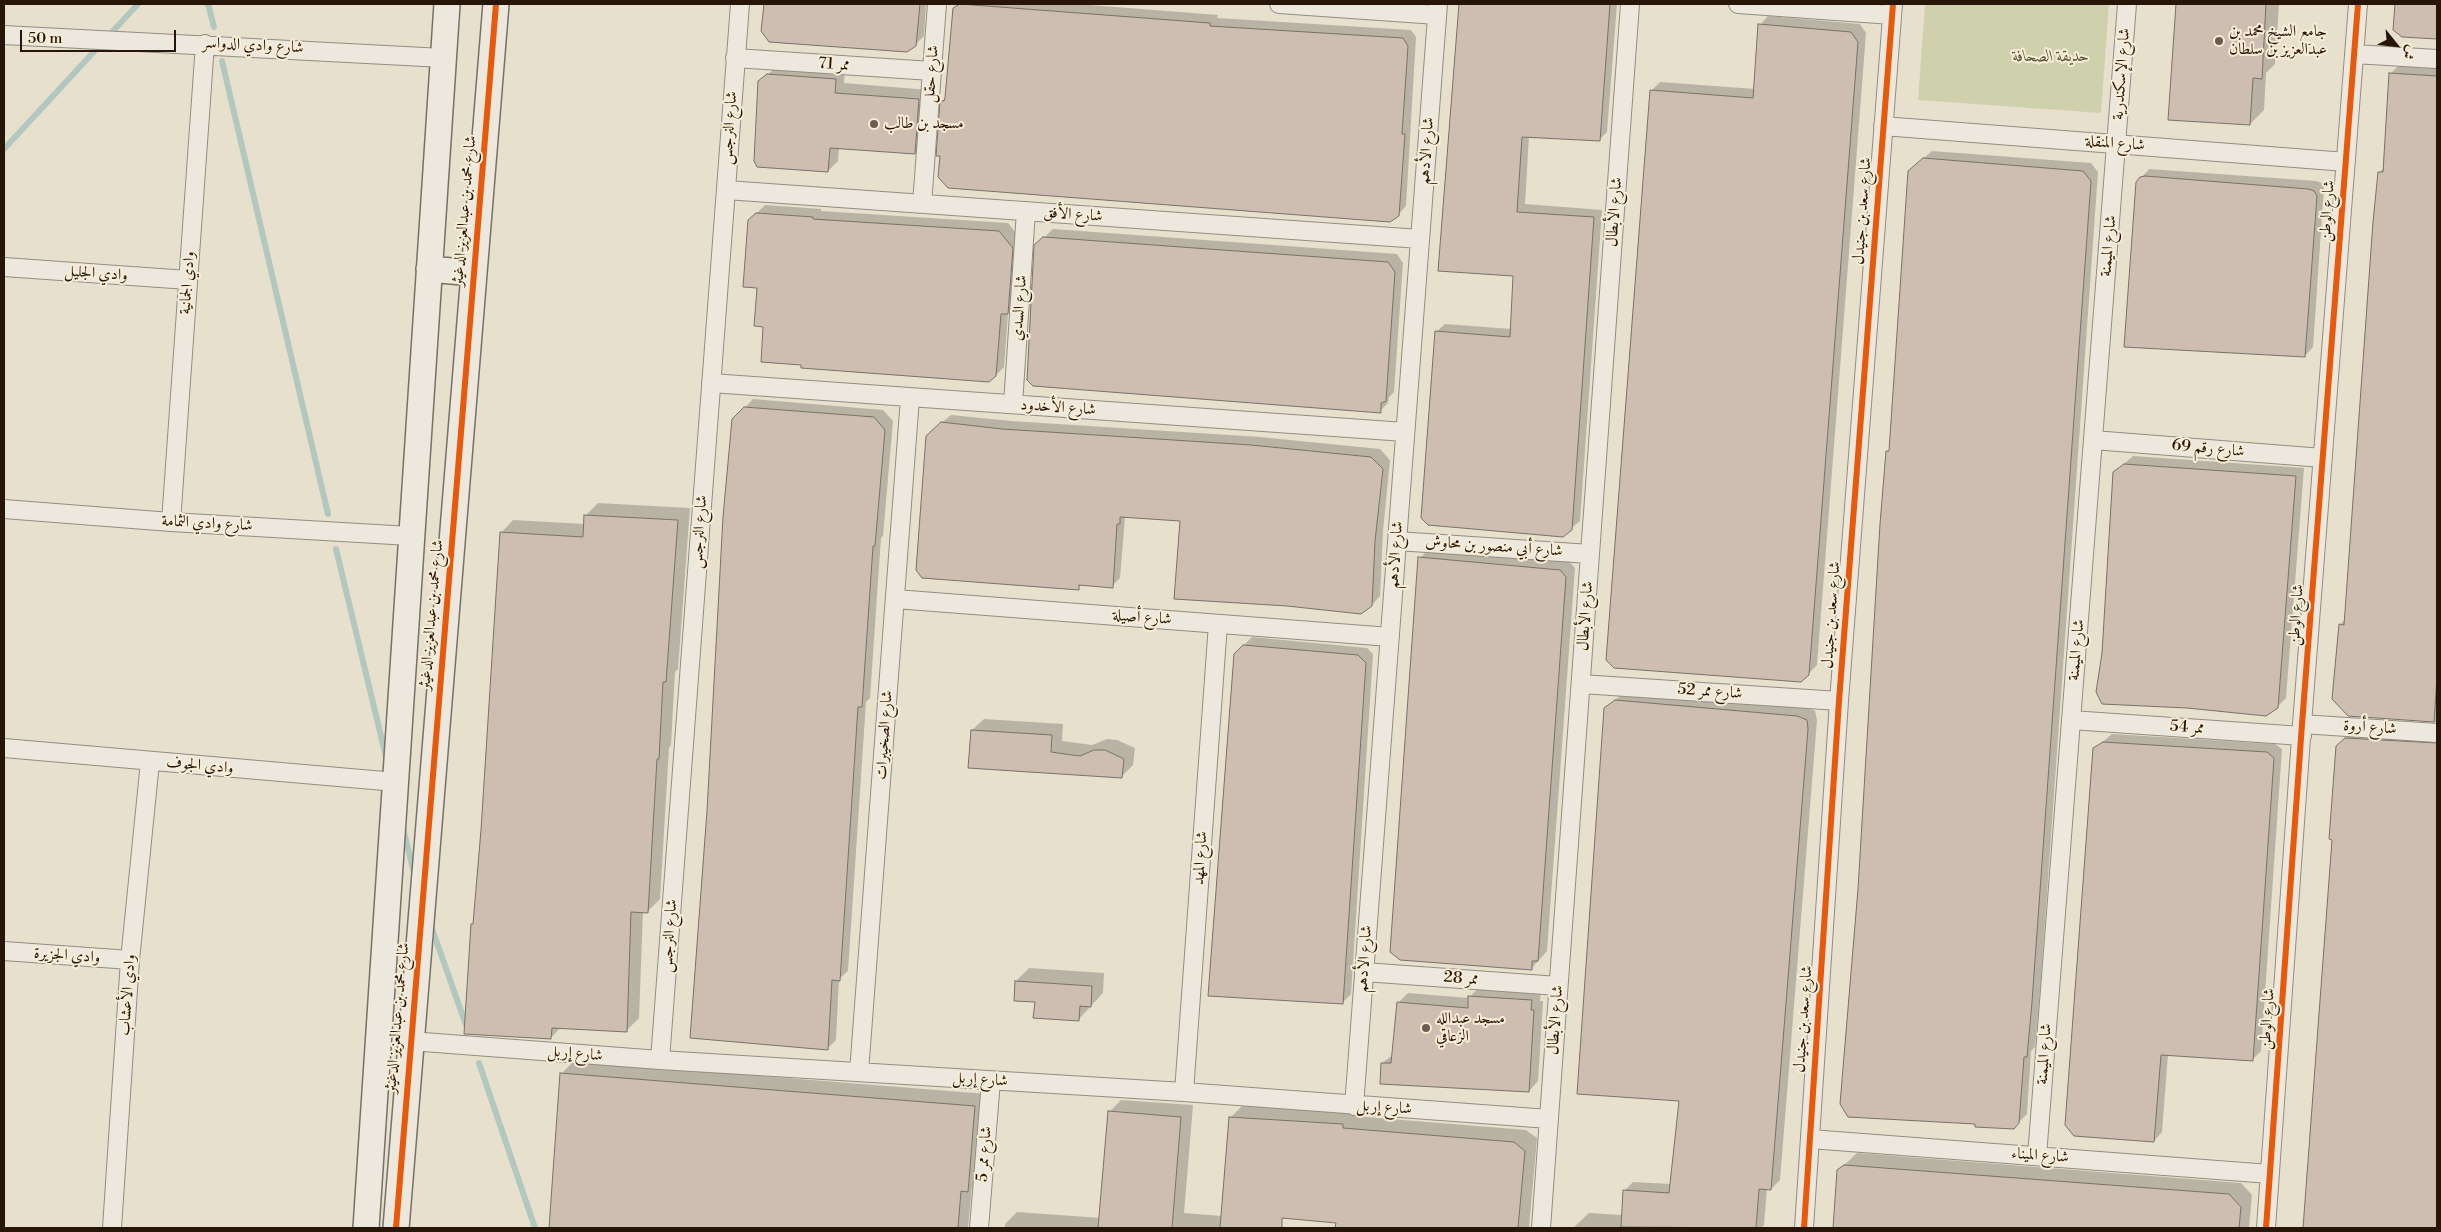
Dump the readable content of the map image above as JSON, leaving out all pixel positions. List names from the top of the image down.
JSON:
{
  "streets": {
    "street": [
      "شارع وادي الدواسر",
      "ممر 71",
      "شارع حقل",
      "شارع الإسكندرية",
      "شارع النرجس",
      "شارع المنقلة",
      "شارع الأدهم",
      "شارع محمد بن عبدالعزيز الدغيثر",
      "شارع سعد بن جنيدل",
      "شارع الوطن",
      "شارع الأبطال",
      "شارع الأفق",
      "شارع الميمنة",
      "وادي الجليل",
      "وادي الجمانية",
      "شارع السدي",
      "شارع الأخدود",
      "شارع رقم 69",
      "شارع وادي الثمامة",
      "شارع أبي منصور بن محاوش",
      "شارع أصيلة",
      "شارع ممر 52",
      "ممر 54",
      "شارع أروة",
      "شارع الصخيبرات",
      "وادي الجوف",
      "شارع المهد",
      "وادي الجزيرة",
      "ممر 28",
      "وادي الأعشاب",
      "شارع إربل",
      "شارع ممر 5",
      "شارع الميناء"
    ]
  },
  "crossings": [
    ["شارع وادي الدواسر", "شارع محمد بن عبدالعزيز الدغيثر"],
    ["شارع وادي الدواسر", "وادي الجمانية"],
    ["ممر 71", "شارع حقل"],
    ["ممر 71", "شارع النرجس"],
    ["شارع حقل", "شارع الأفق"],
    ["شارع الإسكندرية", "شارع المنقلة"],
    ["شارع الإسكندرية", "شارع الميمنة"],
    ["شارع النرجس", "شارع الأفق"],
    ["شارع النرجس", "شارع الأخدود"],
    ["شارع النرجس", "شارع إربل"],
    ["شارع المنقلة", "شارع سعد بن جنيدل"],
    ["شارع المنقلة", "شارع الوطن"],
    ["شارع المنقلة", "شارع الميمنة"],
    ["شارع الأدهم", "شارع الأفق"],
    ["شارع الأدهم", "شارع الأخدود"],
    ["شارع الأدهم", "شارع أبي منصور بن محاوش"],
    ["شارع الأدهم", "شارع أصيلة"],
    ["شارع الأدهم", "ممر 28"],
    ["شارع الأدهم", "شارع إربل"],
    ["شارع محمد بن عبدالعزيز الدغيثر", "شارع وادي الثمامة"],
    ["شارع محمد بن عبدالعزيز الدغيثر", "وادي الجوف"],
    ["شارع محمد بن عبدالعزيز الدغيثر", "شارع إربل"],
    ["شارع سعد بن جنيدل", "شارع ممر 52"],
    ["شارع سعد بن جنيدل", "شارع الميناء"],
    ["شارع الوطن", "شارع رقم 69"],
    ["شارع الوطن", "ممر 54"],
    ["شارع الوطن", "شارع أروة"],
    ["شارع الوطن", "شارع الميناء"],
    ["شارع الأبطال", "شارع أبي منصور بن محاوش"],
    ["شارع الأبطال", "شارع ممر 52"],
    ["شارع الأبطال", "ممر 28"],
    ["شارع الأبطال", "شارع إربل"],
    ["شارع الأفق", "شارع السدي"],
    ["شارع الميمنة", "شارع رقم 69"],
    ["شارع الميمنة", "ممر 54"],
    ["شارع الميمنة", "شارع الميناء"],
    ["وادي الجليل", "وادي الجمانية"],
    ["وادي الجمانية", "شارع وادي الثمامة"],
    ["شارع السدي", "شارع الأخدود"],
    ["شارع الأخدود", "شارع الصخيبرات"],
    ["شارع أصيلة", "شارع الصخيبرات"],
    ["شارع أصيلة", "شارع المهد"],
    ["ممر 54", "شارع أروة"],
    ["شارع الصخيبرات", "شارع إربل"],
    ["وادي الجوف", "وادي الأعشاب"],
    ["شارع المهد", "شارع إربل"],
    ["وادي الجزيرة", "وادي الأعشاب"],
    ["شارع إربل", "شارع ممر 5"]
  ],
  "parks": ["حديقة الصحافة"],
  "places": ["جامع الشيخ محمد بن عبدالعزيز بن سلطان", "مسجد بن طالب", "مسجد عبدالله الزعاقي"],
  "scale_bar": "50 m",
  "north": "bottom right"
}
